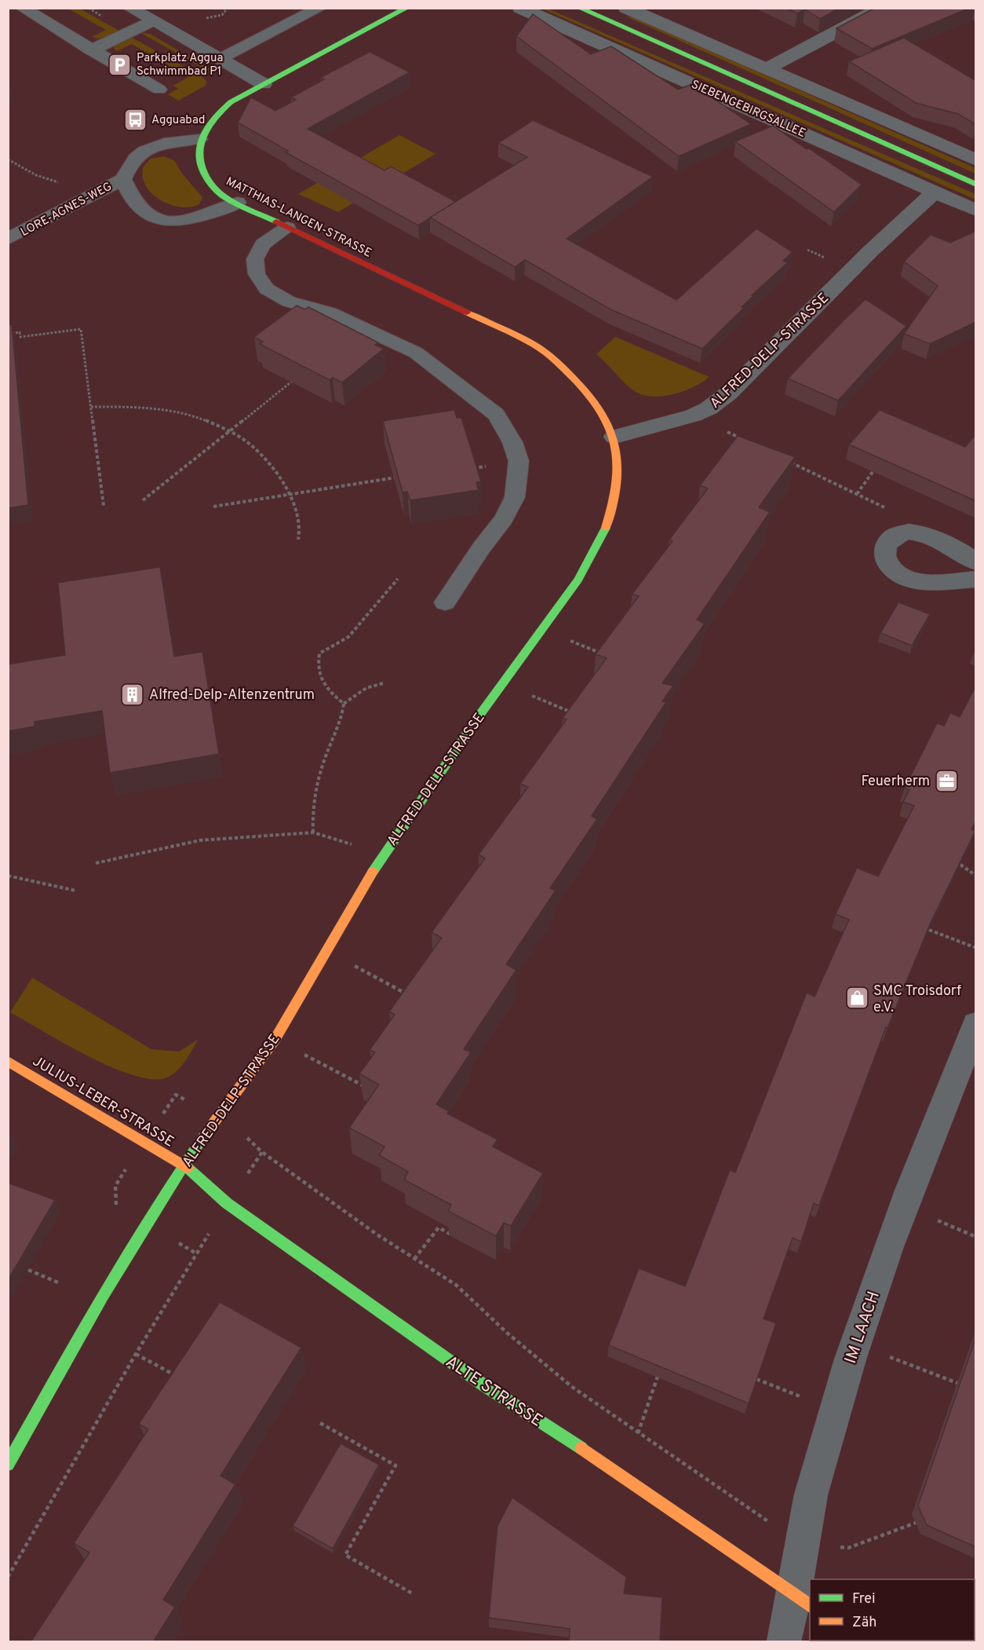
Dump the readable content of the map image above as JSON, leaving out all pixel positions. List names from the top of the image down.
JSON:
{
  "streets": {
    "street": [
      "SIEBENGEBIRGSALLEE",
      "MATTHIAS-LANGEN-STRASSE",
      "ALFRED-DELP-STRASSE",
      "JULIUS-LEBER-STRASSE",
      "IM LAACH",
      "ALTE STRASSE"
    ],
    "lane": ["LORE-AGNES-WEG"]
  },
  "crossings": [
    ["SIEBENGEBIRGSALLEE", "ALFRED-DELP-STRASSE"],
    ["MATTHIAS-LANGEN-STRASSE", "ALFRED-DELP-STRASSE"],
    ["ALFRED-DELP-STRASSE", "JULIUS-LEBER-STRASSE"],
    ["ALFRED-DELP-STRASSE", "ALTE STRASSE"],
    ["JULIUS-LEBER-STRASSE", "ALTE STRASSE"],
    ["IM LAACH", "ALTE STRASSE"]
  ],
  "places": {
    "parking": ["Parkplatz Aggua Schwimmbad P1"],
    "bus stop": ["Agguabad"],
    "building": ["Alfred-Delp-Altenzentrum"],
    "office": ["Feuerherm"],
    "shop": ["SMC Troisdorf e.V."]
  },
  "legend": ["Frei", "Zäh"]
}
